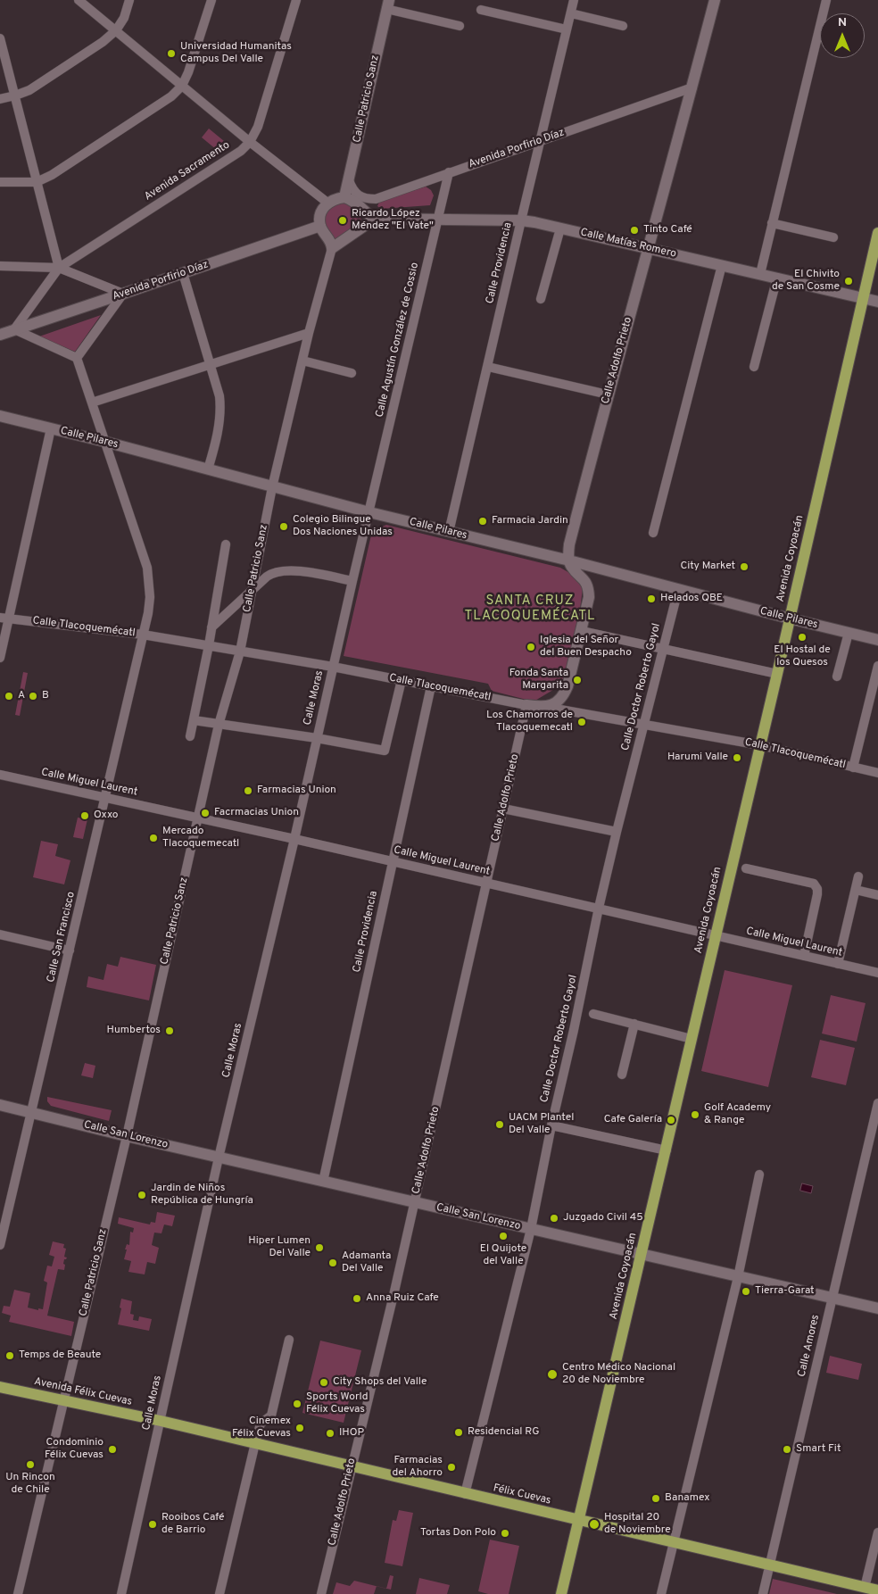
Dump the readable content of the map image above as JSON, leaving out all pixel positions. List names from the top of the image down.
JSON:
{
  "streets": {
    "main road": ["Avenida Coyoacán", "Avenida Félix Cuevas", "Félix Cuevas"],
    "street": [
      "Calle Patricio Sanz",
      "Avenida Porfirio Díaz",
      "Avenida Sacramento",
      "Calle Matías Romero",
      "Calle Providencia",
      "Calle Agustín González de Cossio",
      "Calle Adolfo Prieto",
      "Calle Pilares",
      "Calle Tlacoquemécatl",
      "Calle Doctor Roberto Gayol",
      "Calle Moras",
      "Calle Miguel Laurent",
      "Calle San Francisco",
      "Calle San Lorenzo",
      "Calle Amores"
    ]
  },
  "crossings": [
    ["Calle Patricio Sanz", "Avenida Porfirio Díaz"],
    ["Calle Patricio Sanz", "Calle Pilares"],
    ["Calle Patricio Sanz", "Calle Tlacoquemécatl"],
    ["Calle Patricio Sanz", "Calle Miguel Laurent"],
    ["Calle Patricio Sanz", "Calle San Lorenzo"],
    ["Calle Patricio Sanz", "Avenida Félix Cuevas"],
    ["Avenida Porfirio Díaz", "Calle Providencia"],
    ["Avenida Porfirio Díaz", "Calle Agustín González de Cossio"],
    ["Avenida Porfirio Díaz", "Calle Adolfo Prieto"],
    ["Calle Matías Romero", "Calle Providencia"],
    ["Calle Matías Romero", "Calle Agustín González de Cossio"],
    ["Calle Matías Romero", "Calle Adolfo Prieto"],
    ["Calle Matías Romero", "Avenida Coyoacán"],
    ["Calle Providencia", "Calle Pilares"],
    ["Calle Providencia", "Calle Tlacoquemécatl"],
    ["Calle Providencia", "Calle Miguel Laurent"],
    ["Calle Providencia", "Calle San Lorenzo"],
    ["Calle Agustín González de Cossio", "Calle Pilares"],
    ["Calle Agustín González de Cossio", "Calle Moras"],
    ["Calle Adolfo Prieto", "Calle Pilares"],
    ["Calle Adolfo Prieto", "Calle Tlacoquemécatl"],
    ["Calle Adolfo Prieto", "Calle Miguel Laurent"],
    ["Calle Adolfo Prieto", "Calle San Lorenzo"],
    ["Calle Adolfo Prieto", "Félix Cuevas"],
    ["Calle Pilares", "Avenida Coyoacán"],
    ["Calle Pilares", "Calle Doctor Roberto Gayol"],
    ["Calle Pilares", "Calle Moras"],
    ["Calle Pilares", "Calle San Francisco"],
    ["Avenida Coyoacán", "Calle Tlacoquemécatl"],
    ["Avenida Coyoacán", "Calle Miguel Laurent"],
    ["Avenida Coyoacán", "Calle San Lorenzo"],
    ["Avenida Coyoacán", "Félix Cuevas"],
    ["Calle Tlacoquemécatl", "Calle Doctor Roberto Gayol"],
    ["Calle Tlacoquemécatl", "Calle Moras"],
    ["Calle Tlacoquemécatl", "Calle San Francisco"],
    ["Calle Doctor Roberto Gayol", "Calle Miguel Laurent"],
    ["Calle Doctor Roberto Gayol", "Calle San Lorenzo"],
    ["Calle Doctor Roberto Gayol", "Félix Cuevas"],
    ["Calle Moras", "Calle Miguel Laurent"],
    ["Calle Moras", "Calle San Lorenzo"],
    ["Calle Moras", "Avenida Félix Cuevas"],
    ["Calle Moras", "Félix Cuevas"],
    ["Calle Miguel Laurent", "Calle San Francisco"],
    ["Calle San Francisco", "Calle San Lorenzo"],
    ["Calle San Lorenzo", "Calle Amores"],
    ["Calle Amores", "Félix Cuevas"],
    ["Avenida Félix Cuevas", "Félix Cuevas"]
  ],
  "districts": ["SANTA CRUZ TLACOQUEMÉCATL"],
  "places": [
    "Universidad Humanitas Campus Del Valle",
    "Ricardo López Méndez \"El Vate\"",
    "Tinto Café",
    "El Chivito de San Cosme",
    "Farmacia Jardin",
    "Colegio Bilingue Dos Naciones Unidas",
    "City Market",
    "Helados QBE",
    "El Hostal de los Quesos",
    "Iglesia del Señor del Buen Despacho",
    "Fonda Santa Margarita",
    "A",
    "B",
    "Los Chamorros de Tlacoquemecatl",
    "Harumi Valle",
    "Farmacias Union",
    "Facrmacias Union",
    "Oxxo",
    "Mercado Tlacoquemecatl",
    "Humbertos",
    "Golf Academy & Range",
    "Cafe Galería",
    "UACM Plantel Del Valle",
    "Jardin de Niños República de Hungría",
    "Juzgado Civil 45",
    "El Quijote del Valle",
    "Hiper Lumen Del Valle",
    "Adamanta Del Valle",
    "Tierra-Garat",
    "Anna Ruiz Cafe",
    "Temps de Beaute",
    "Centro Médico Nacional 20 de Noviembre",
    "City Shops del Valle",
    "Sports World Félix Cuevas",
    "Cinemex Félix Cuevas",
    "Residencial RG",
    "IHOP",
    "Condominio Félix Cuevas",
    "Smart Fit",
    "Un Rincon de Chile",
    "Farmacias del Ahorro",
    "Banamex",
    "Rooibos Café de Barrio",
    "Hospital 20 de Noviembre",
    "Tortas Don Polo"
  ],
  "north": "top"
}
